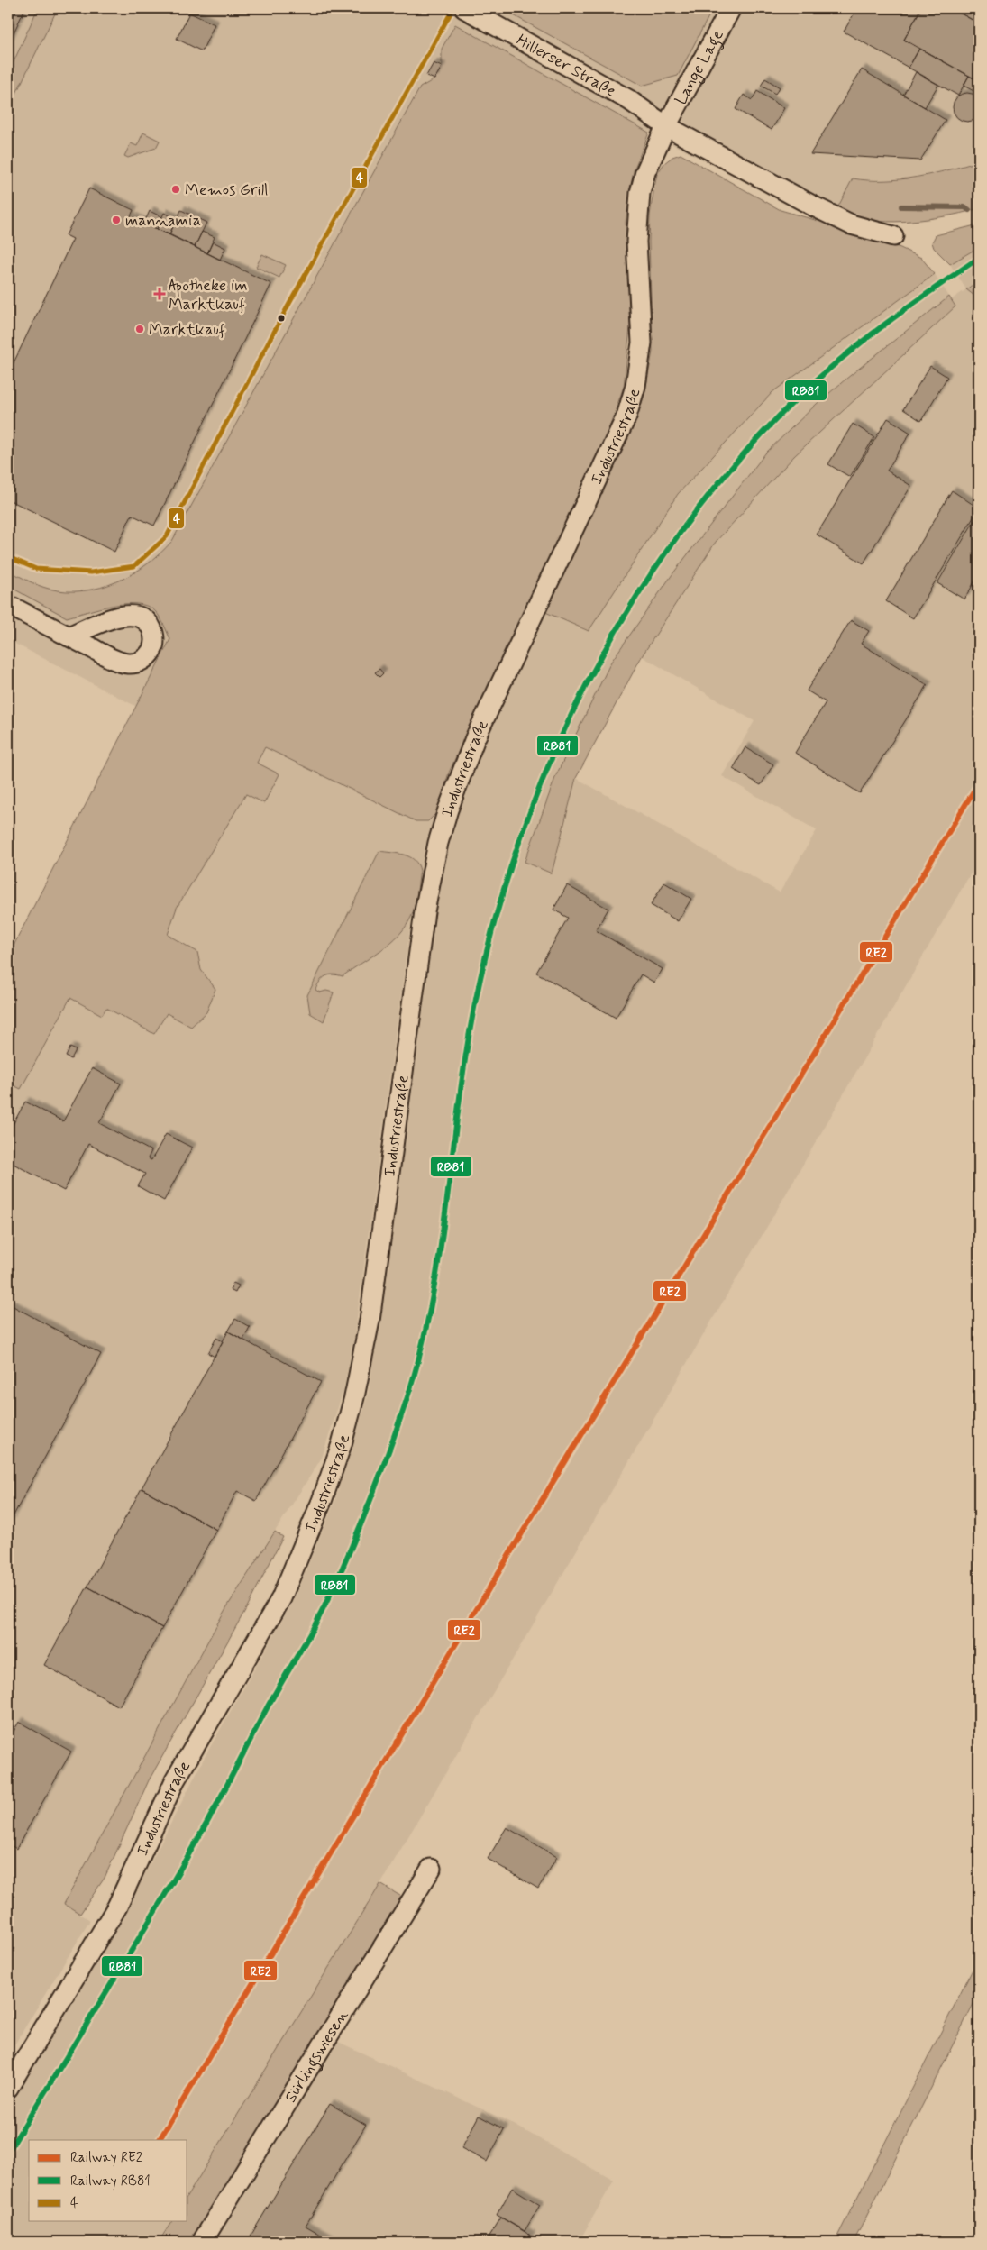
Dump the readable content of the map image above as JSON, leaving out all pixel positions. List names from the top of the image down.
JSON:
{
  "streets": {
    "street": [
      "Hillerser Straße",
      "Lange Lage",
      "Industriestraße",
      "Sürlingswiesen"
    ]
  },
  "crossings": [
    ["Hillerser Straße", "Lange Lage"],
    ["Hillerser Straße", "Industriestraße"],
    ["Lange Lage", "Industriestraße"]
  ],
  "places": {
    "other": ["Memos Grill", "mannamia", "Marktkauf"],
    "health": ["Apotheke im Marktkauf"]
  },
  "lines": ["transit line 4", "rail line RB81", "rail line RE2"],
  "legend": ["Railway RE2", "Railway RB81", "4"]
}
